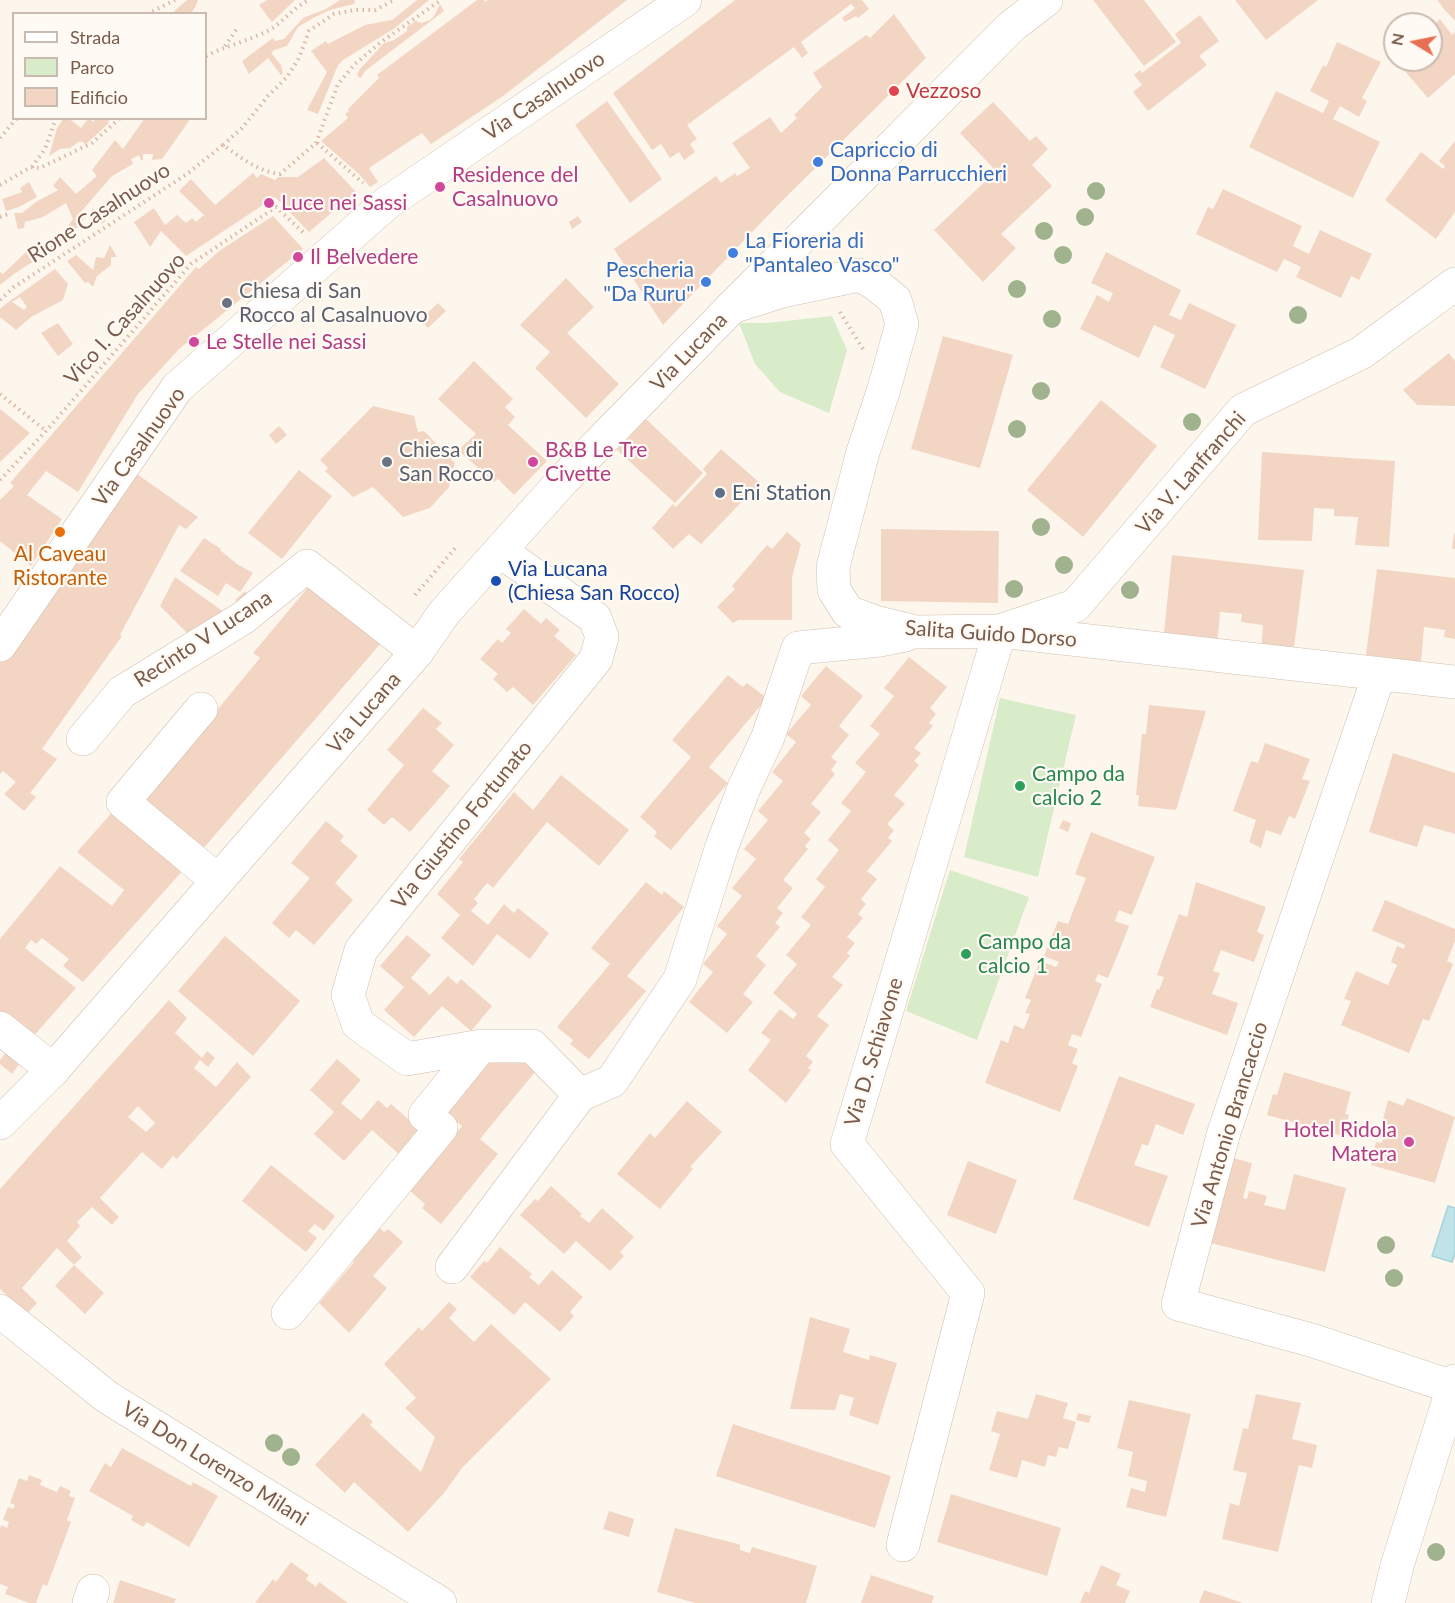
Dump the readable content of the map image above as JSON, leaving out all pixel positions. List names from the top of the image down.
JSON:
{
  "streets": {
    "street": [
      "Via Casalnuovo",
      "Via Lucana",
      "Via V. Lanfranchi",
      "Salita Guido Dorso",
      "Recinto V Lucana",
      "Via Giustino Fortunato",
      "Via D. Schiavone",
      "Via Antonio Brancaccio",
      "Via Don Lorenzo Milani"
    ],
    "path": ["Rione Casalnuovo", "Vico I. Casalnuovo"]
  },
  "crossings": [
    ["Via Lucana", "Salita Guido Dorso"],
    ["Via Lucana", "Recinto V Lucana"],
    ["Via Lucana", "Via Giustino Fortunato"],
    ["Via V. Lanfranchi", "Salita Guido Dorso"],
    ["Via V. Lanfranchi", "Via D. Schiavone"],
    ["Salita Guido Dorso", "Via D. Schiavone"],
    ["Salita Guido Dorso", "Via Antonio Brancaccio"]
  ],
  "places": [
    "Vezzoso",
    "Capriccio di Donna Parrucchieri",
    "Residence del Casalnuovo",
    "Luce nei Sassi",
    "La Fioreria di \"Pantaleo Vasco\"",
    "Il Belvedere",
    "Pescheria \"Da Ruru\"",
    "Chiesa di San Rocco al Casalnuovo",
    "Le Stelle nei Sassi",
    "Chiesa di San Rocco",
    "B&B Le Tre Civette",
    "Eni Station",
    "Al Caveau Ristorante",
    "Via Lucana (Chiesa San Rocco)",
    "Campo da calcio 2",
    "Campo da calcio 1",
    "Hotel Ridola Matera"
  ],
  "legend": ["Strada", "Parco", "Edificio"],
  "north": "left"
}
